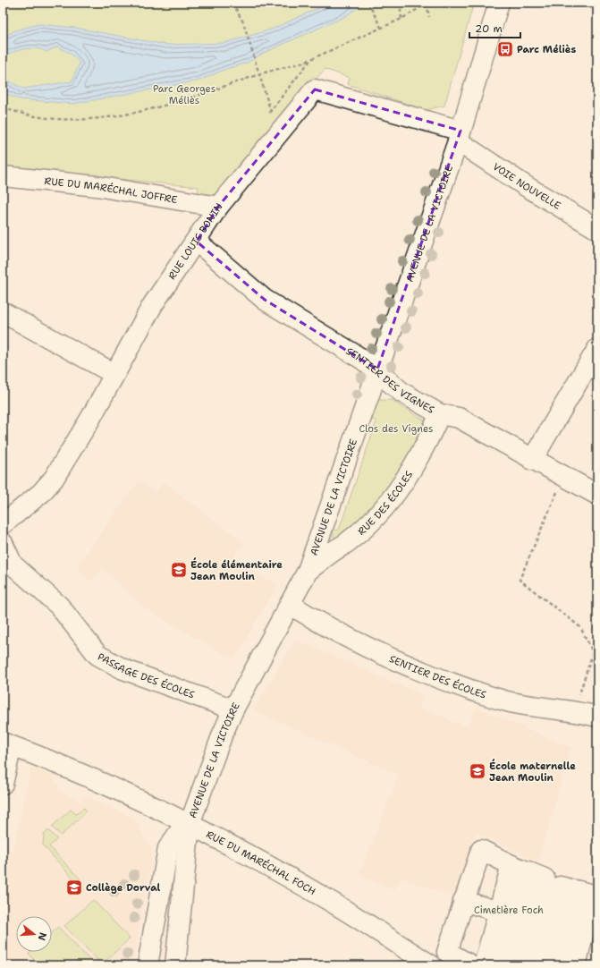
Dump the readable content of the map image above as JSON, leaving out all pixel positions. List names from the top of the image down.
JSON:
{
  "streets": {
    "street": [
      "VOIE NOUVELLE",
      "RUE DU MARÉCHAL JOFFRE",
      "AVENUE DE LA VICTOIRE",
      "RUE LOUIS BONIN",
      "SENTIER DES VIGNES",
      "RUE DES ÉCOLES",
      "PASSAGE DES ÉCOLES",
      "SENTIER DES ÉCOLES",
      "RUE DU MARÉCHAL FOCH"
    ]
  },
  "crossings": [
    ["VOIE NOUVELLE", "AVENUE DE LA VICTOIRE"],
    ["VOIE NOUVELLE", "RUE LOUIS BONIN"],
    ["RUE DU MARÉCHAL JOFFRE", "RUE LOUIS BONIN"],
    ["AVENUE DE LA VICTOIRE", "RUE LOUIS BONIN"],
    ["AVENUE DE LA VICTOIRE", "SENTIER DES VIGNES"],
    ["AVENUE DE LA VICTOIRE", "RUE DES ÉCOLES"],
    ["AVENUE DE LA VICTOIRE", "PASSAGE DES ÉCOLES"],
    ["AVENUE DE LA VICTOIRE", "SENTIER DES ÉCOLES"],
    ["AVENUE DE LA VICTOIRE", "RUE DU MARÉCHAL FOCH"],
    ["RUE LOUIS BONIN", "SENTIER DES VIGNES"],
    ["SENTIER DES VIGNES", "RUE DES ÉCOLES"]
  ],
  "parks": ["Parc Georges Méliès", "Clos des Vignes", "Cimetière Foch"],
  "places": {
    "bus stop": ["Parc Méliès"],
    "school or university": ["École élémentaire Jean Moulin", "École maternelle Jean Moulin", "Collège Dorval"]
  },
  "scale_bar": "20 m",
  "north": "right"
}
